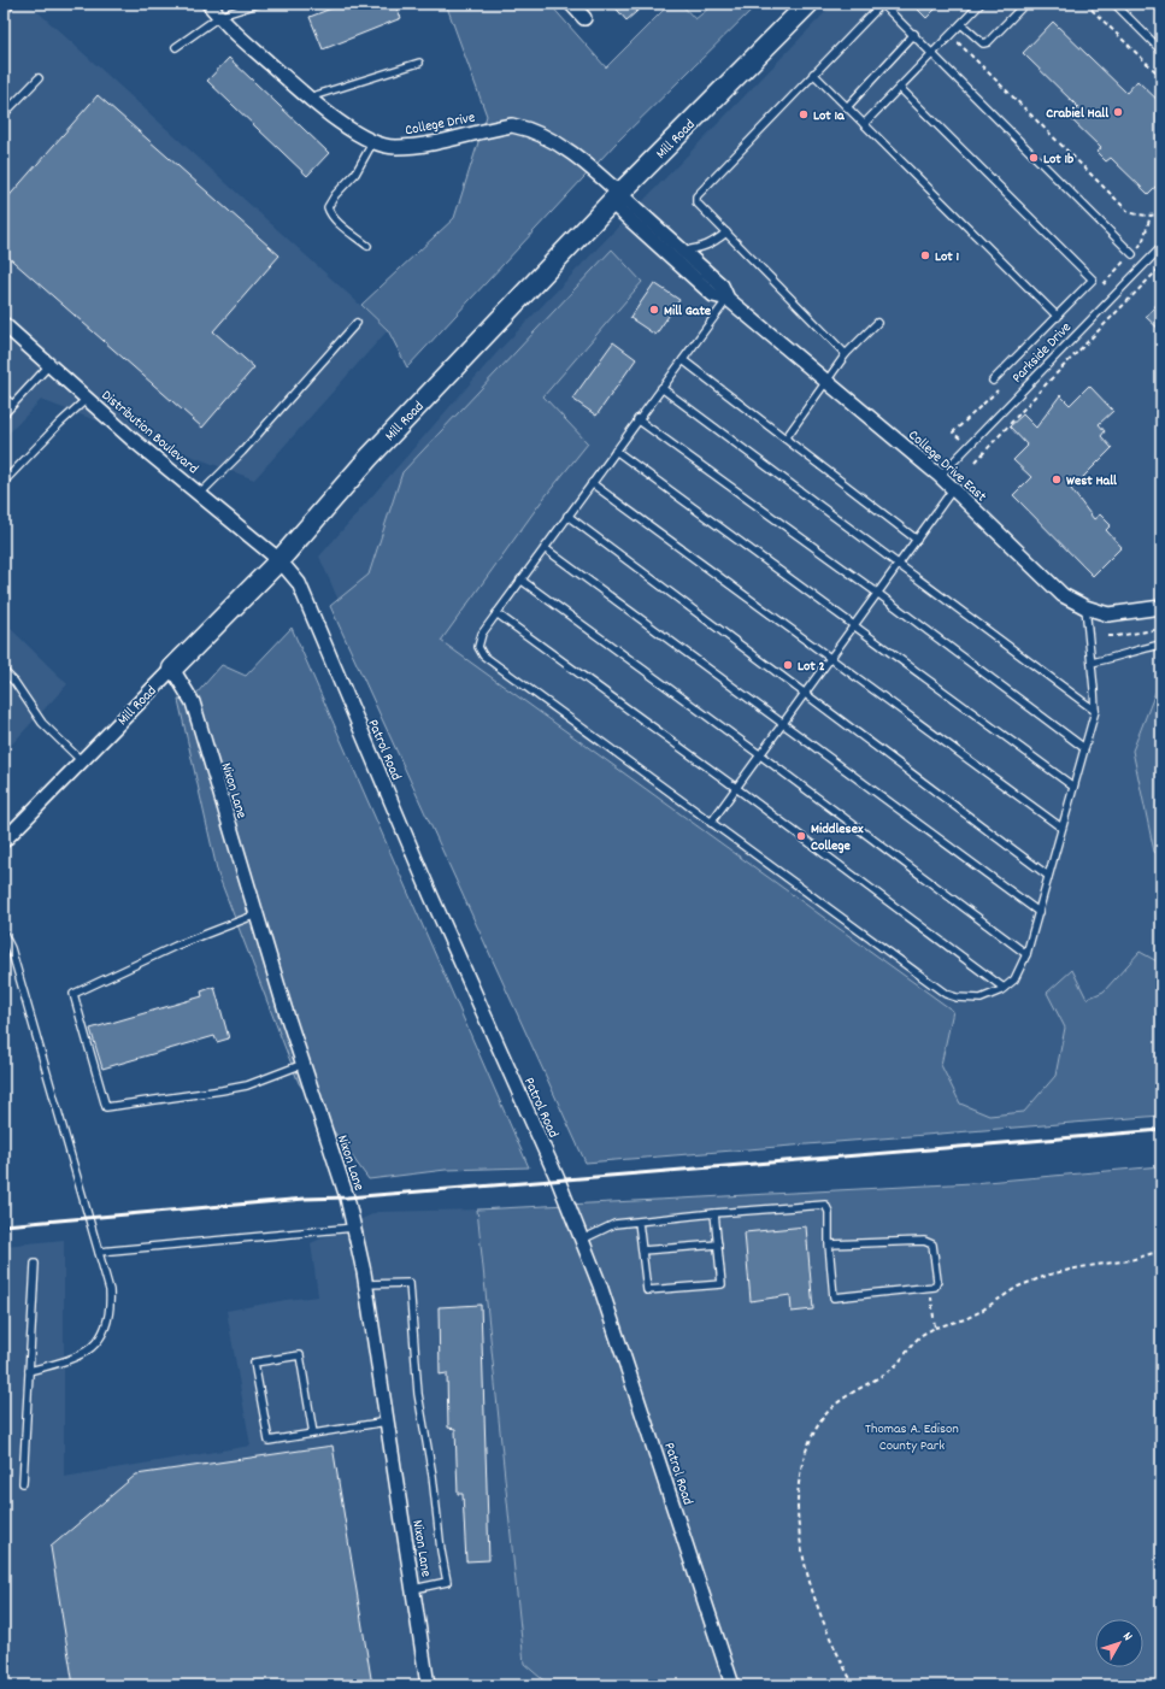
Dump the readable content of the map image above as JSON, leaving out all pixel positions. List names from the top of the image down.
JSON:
{
  "streets": {
    "street": [
      "College Drive",
      "Mill Road",
      "Distribution Boulevard",
      "College Drive East",
      "Patrol Road",
      "Nixon Lane"
    ],
    "lane": ["Parkside Drive"]
  },
  "crossings": [
    ["College Drive", "Mill Road"],
    ["College Drive", "College Drive East"],
    ["Mill Road", "Distribution Boulevard"],
    ["Mill Road", "College Drive East"],
    ["Mill Road", "Patrol Road"],
    ["Mill Road", "Nixon Lane"],
    ["Parkside Drive", "College Drive East"],
    ["Distribution Boulevard", "Patrol Road"]
  ],
  "parks": ["Thomas A. Edison County Park"],
  "places": [
    "Crabiel Hall",
    "Lot 1a",
    "Lot 1b",
    "Lot 1",
    "Mill Gate",
    "West Hall",
    "Lot 2",
    "Middlesex College"
  ],
  "north": "top right"
}
